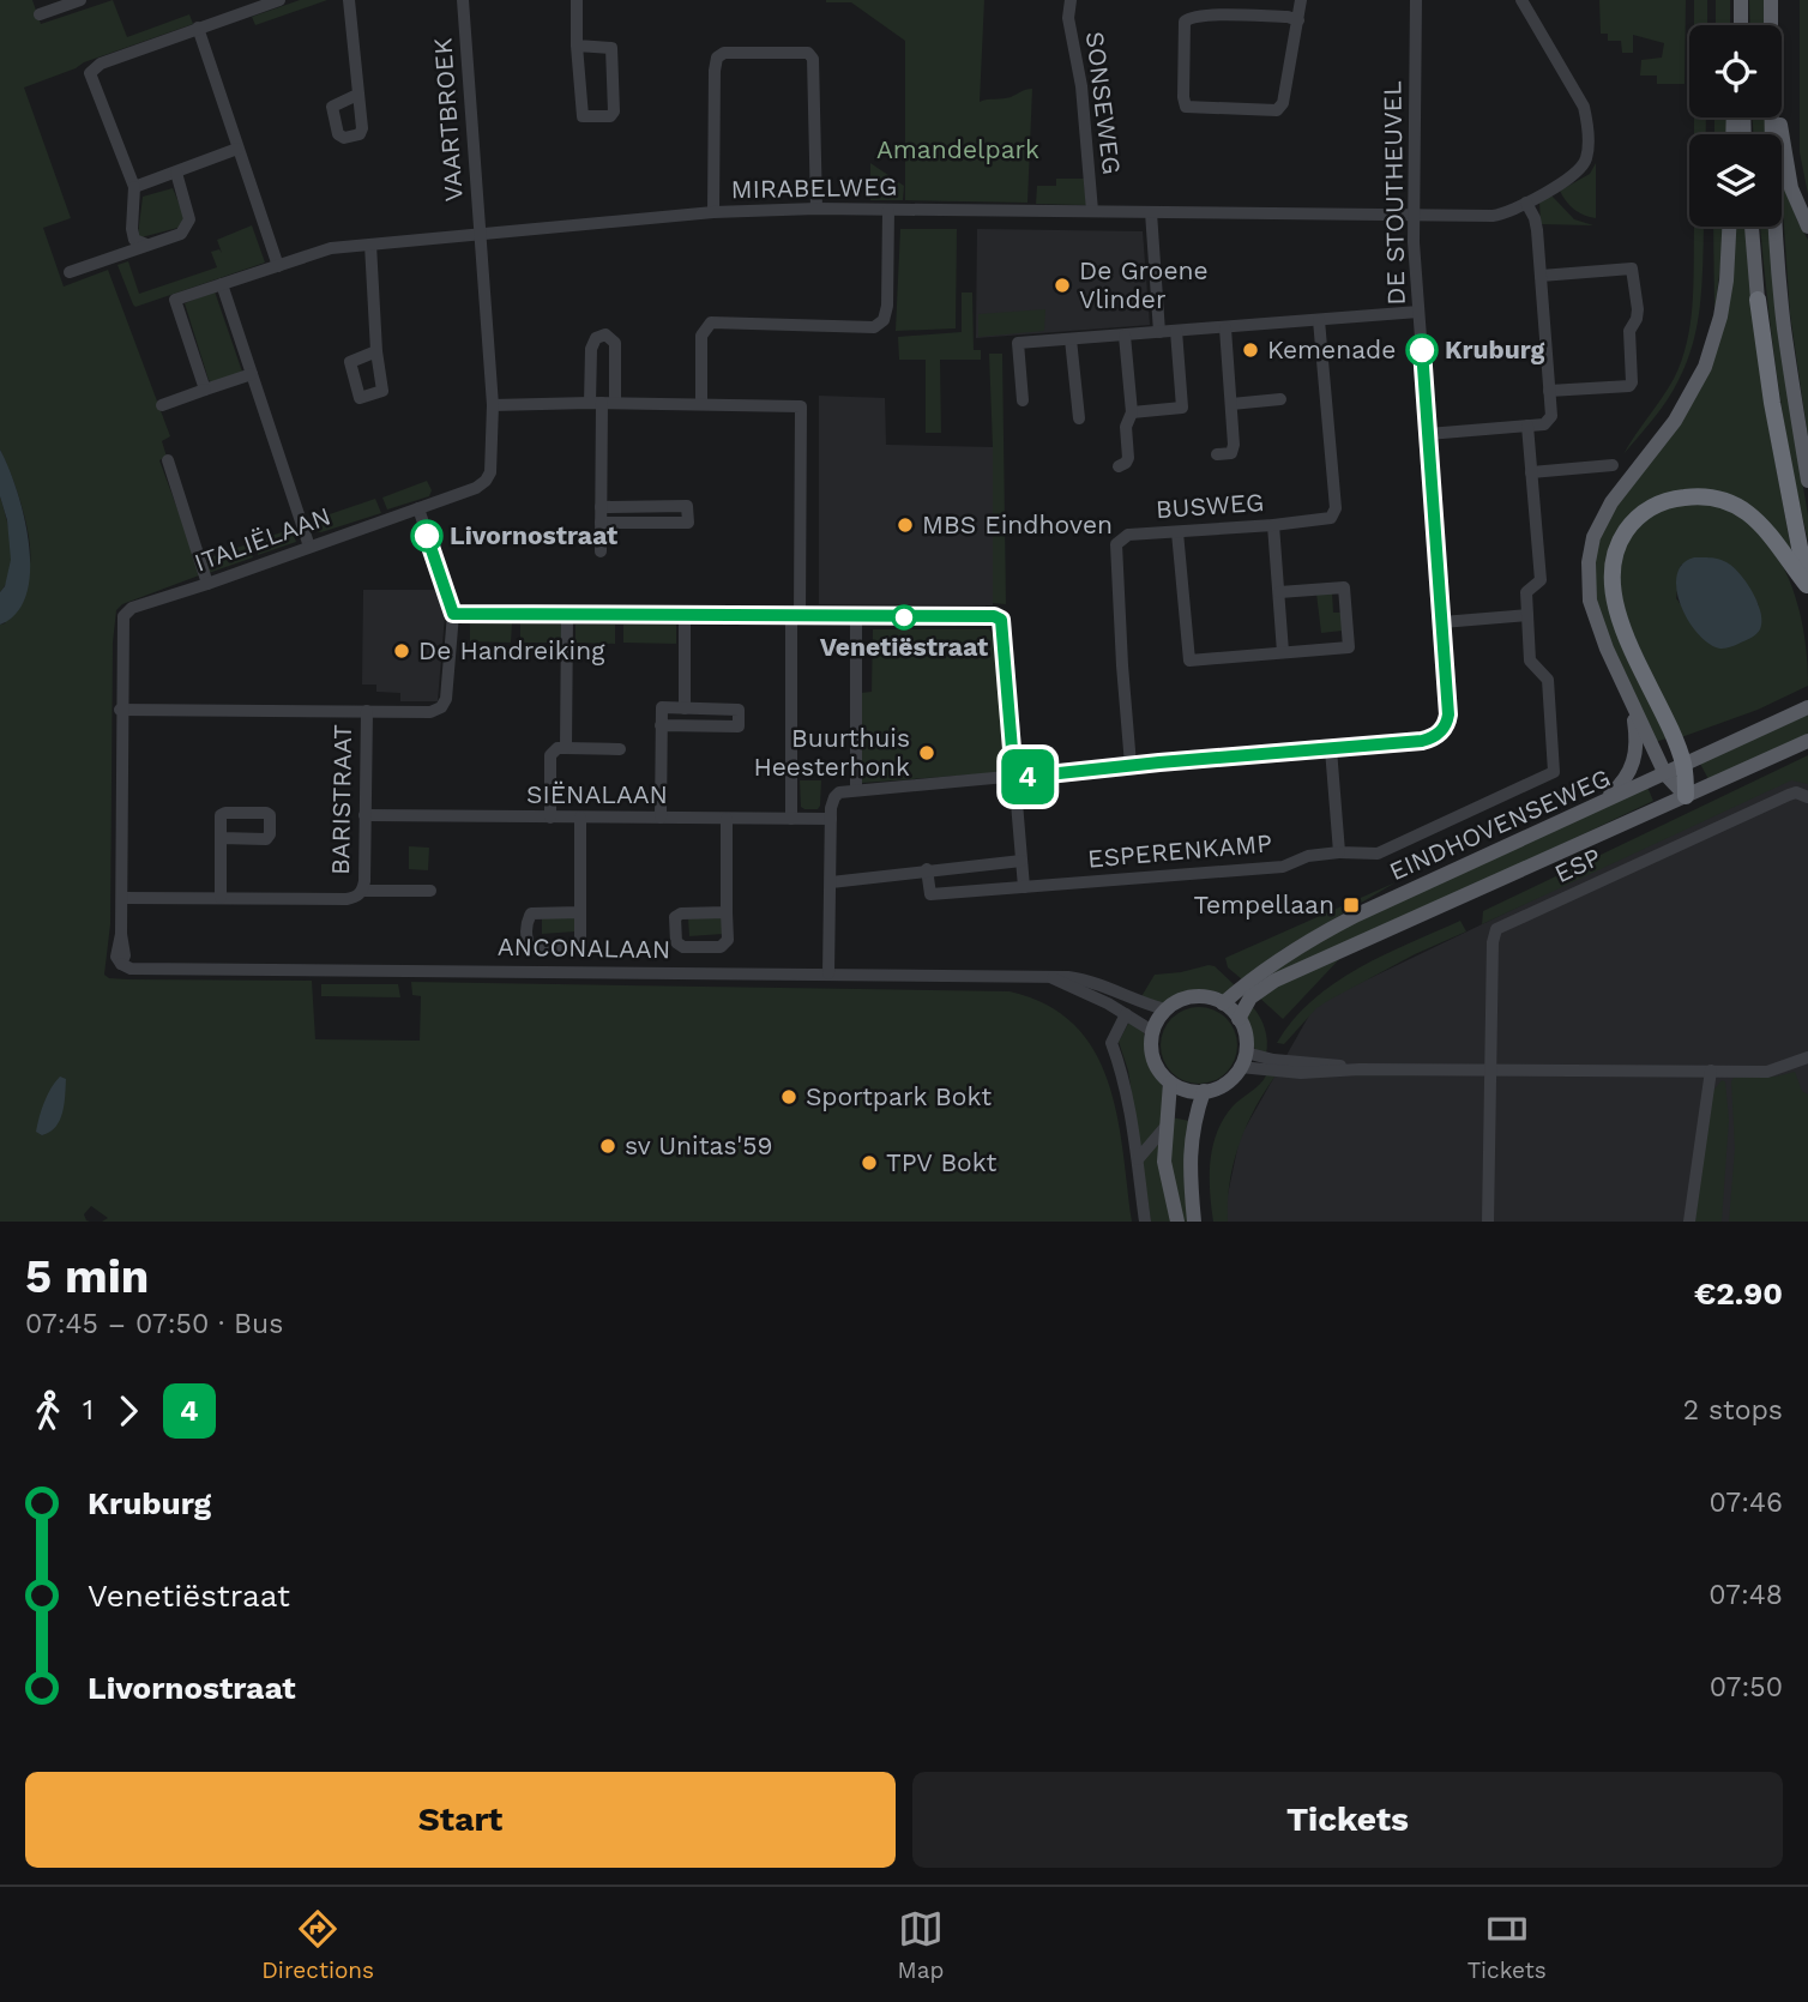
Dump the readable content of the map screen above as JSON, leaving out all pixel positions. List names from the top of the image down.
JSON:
{
  "streets": {
    "main road": ["EINDHOVENSEWEG"],
    "street": [
      "SONSEWEG",
      "VAARTBROEK",
      "MIRABELWEG",
      "DE STOUTHEUVEL",
      "BUSWEG",
      "ITALIËLAAN",
      "SIËNALAAN",
      "BARISTRAAT",
      "ESPERENKAMP",
      "ESP",
      "ANCONALAAN"
    ]
  },
  "crossings": [
    ["SONSEWEG", "MIRABELWEG"],
    ["VAARTBROEK", "MIRABELWEG"],
    ["VAARTBROEK", "ITALIËLAAN"],
    ["MIRABELWEG", "DE STOUTHEUVEL"],
    ["MIRABELWEG", "ITALIËLAAN"],
    ["ITALIËLAAN", "BARISTRAAT"],
    ["ITALIËLAAN", "ANCONALAAN"],
    ["SIËNALAAN", "BARISTRAAT"],
    ["EINDHOVENSEWEG", "ANCONALAAN"]
  ],
  "parks": ["Amandelpark"],
  "places": {
    "other": [
      "De Groene Vlinder",
      "Kemenade",
      "Kruburg",
      "MBS Eindhoven",
      "Livornostraat",
      "Venetiëstraat",
      "De Handreiking",
      "Buurthuis Heesterhonk",
      "Sportpark Bokt",
      "sv Unitas'59",
      "TPV Bokt"
    ],
    "transit": ["Tempellaan"]
  },
  "lines": ["bus line 4"],
  "page": {
    "on_map": "4",
    "heading": ["5 min", "07:45 – 07:50 · Bus", "€2.90"],
    "legs": ["1", "4", "2 stops"],
    "list": [
      {
        "name": "Kruburg",
        "value": "07:46"
      },
      {
        "name": "Venetiëstraat",
        "value": "07:48"
      },
      {
        "name": "Livornostraat",
        "value": "07:50"
      }
    ],
    "buttons": ["Start", "Tickets"],
    "tabs": ["Directions", "Map", "Tickets"]
  }
}
